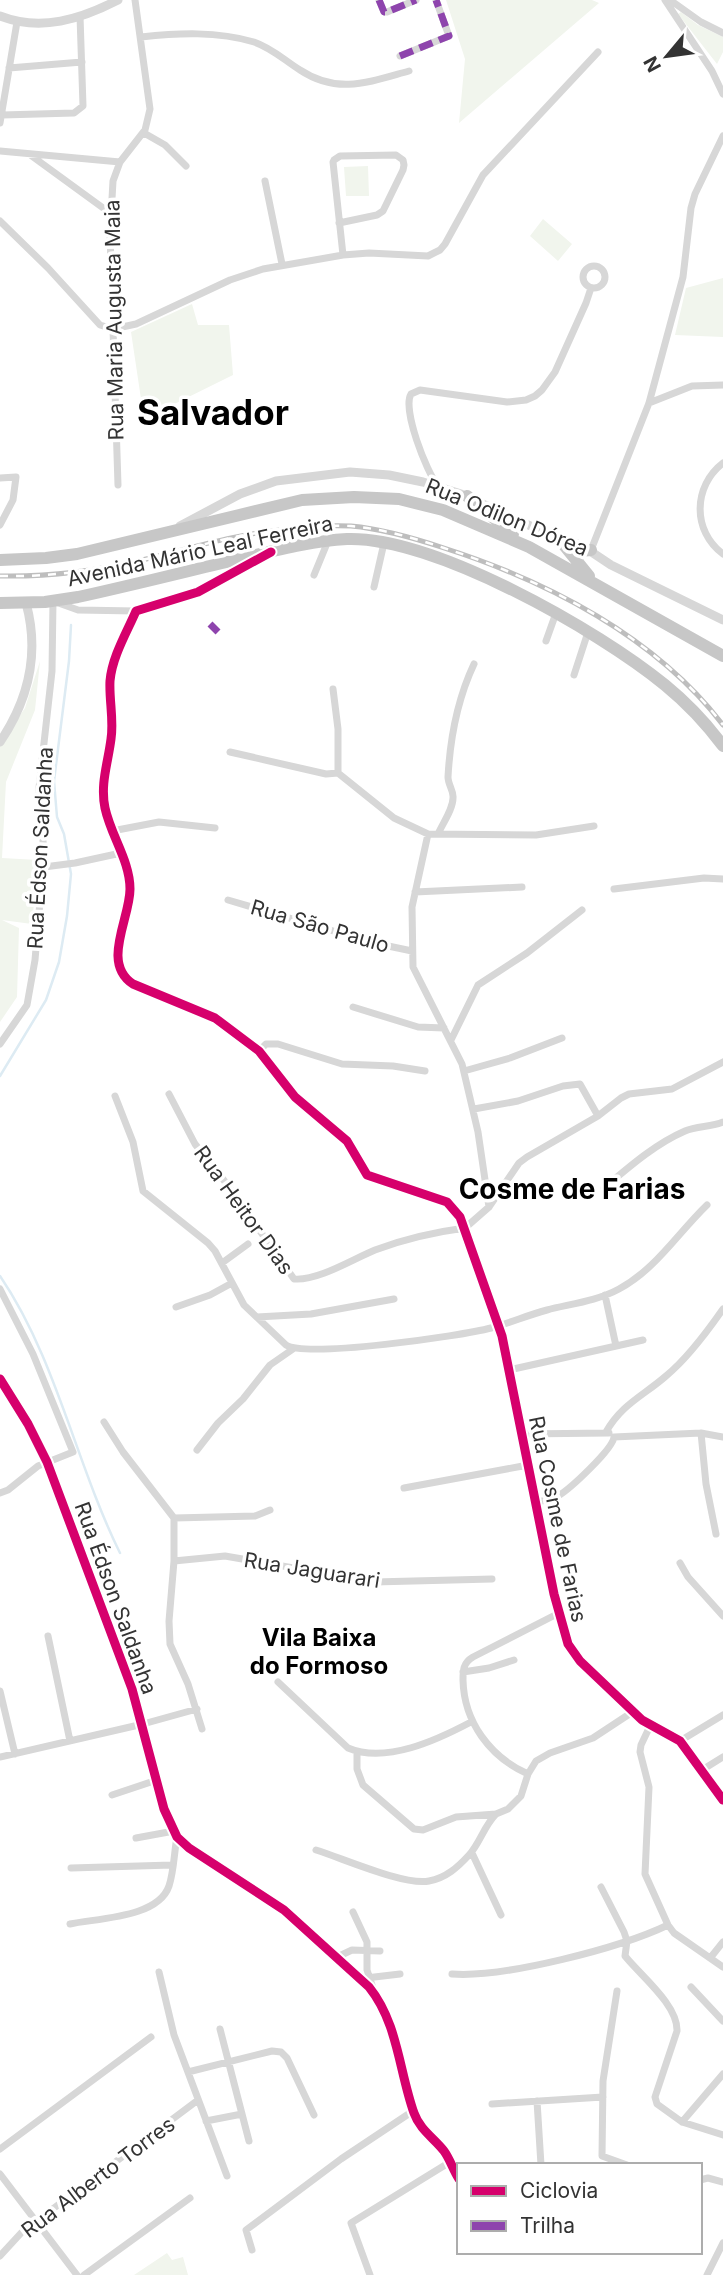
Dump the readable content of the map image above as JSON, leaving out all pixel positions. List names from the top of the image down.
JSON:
{
  "streets": {
    "highway": ["Avenida Mário Leal Ferreira"],
    "street": [
      "Rua Maria Augusta Maia",
      "Rua Odilon Dórea",
      "Rua Édson Saldanha",
      "Rua São Paulo",
      "Rua Heitor Dias",
      "Rua Cosme de Farias",
      "Rua Jaguarari",
      "Rua Alberto Torres"
    ]
  },
  "crossings": [
    ["Rua Odilon Dórea", "Avenida Mário Leal Ferreira"],
    ["Avenida Mário Leal Ferreira", "Rua Édson Saldanha"],
    ["Rua Heitor Dias", "Rua Cosme de Farias"]
  ],
  "districts": ["Salvador", "Cosme de Farias", "Vila Baixa do Formoso"],
  "legend": ["Ciclovia", "Trilha"],
  "north": "bottom left"
}
